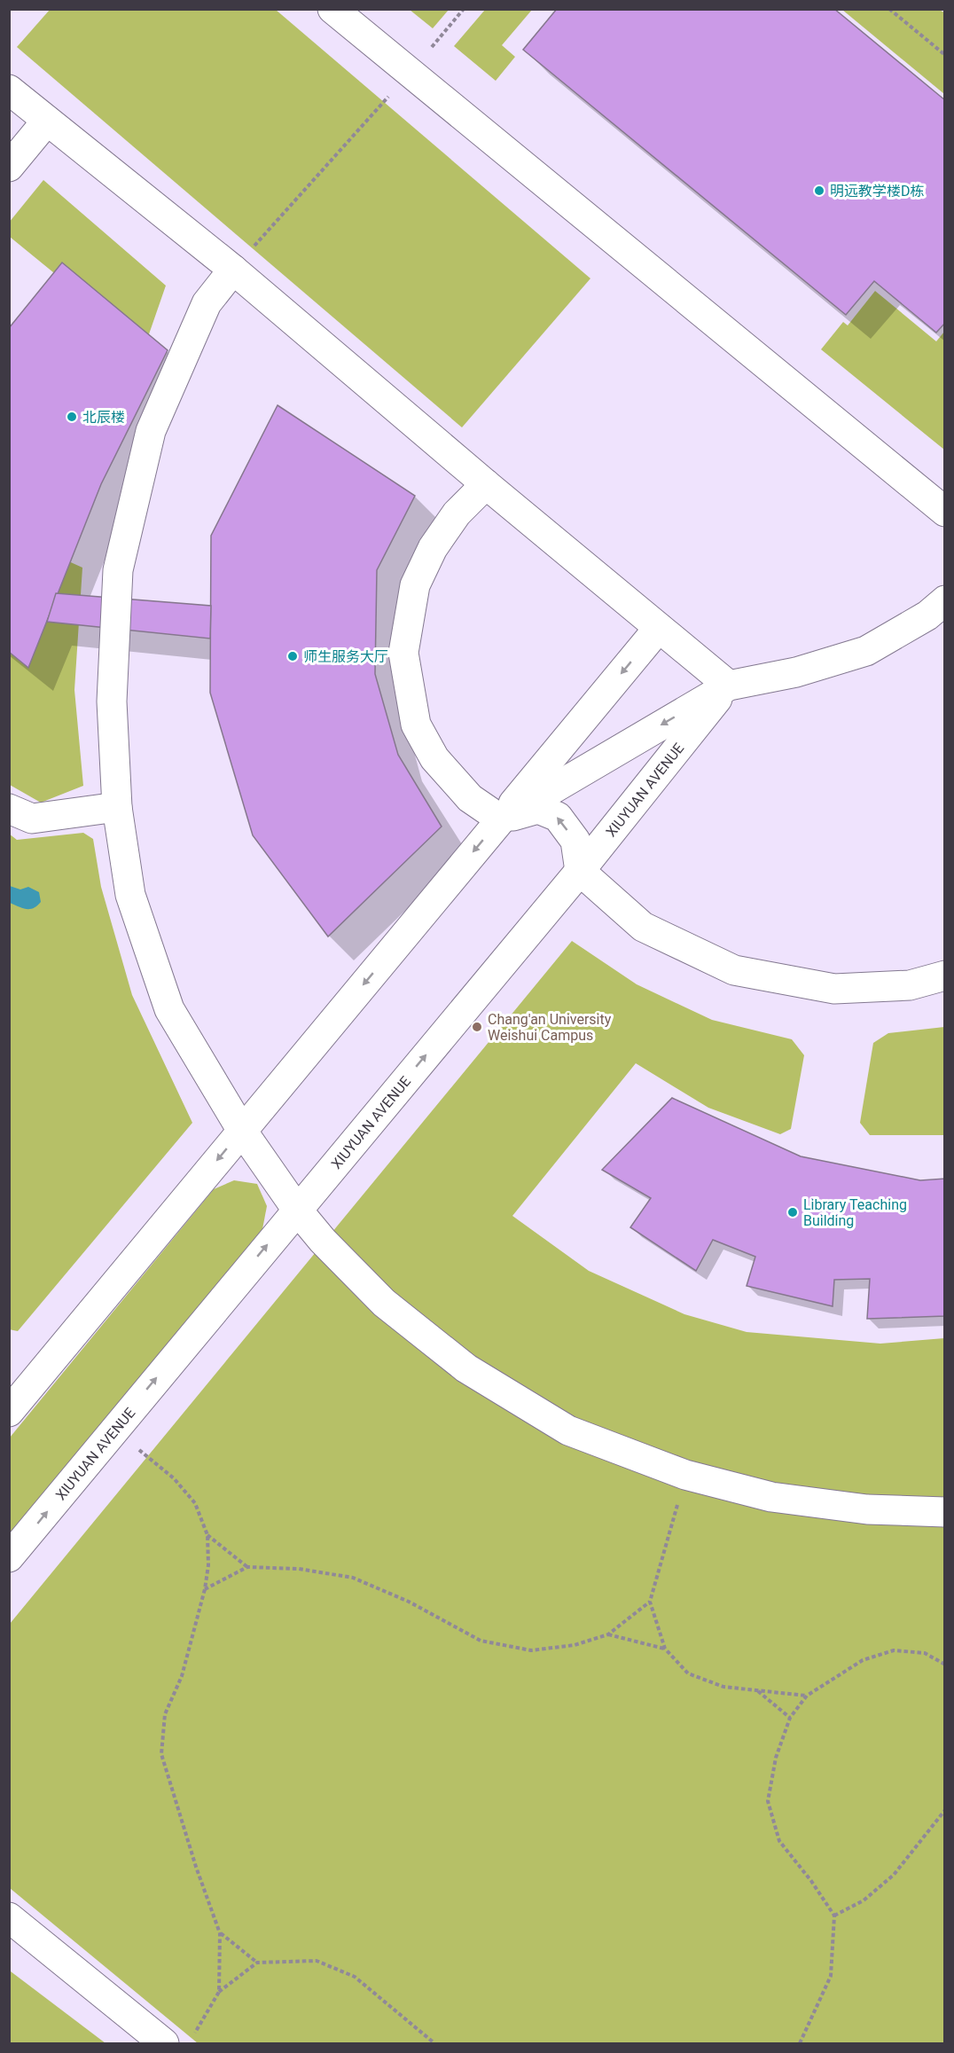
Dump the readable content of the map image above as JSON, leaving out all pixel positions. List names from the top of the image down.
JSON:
{
  "streets": {
    "street": ["XIUYUAN AVENUE"]
  },
  "places": [
    "明远教学楼D栋",
    "北辰楼",
    "师生服务大厅",
    "Chang'an University Weishui Campus",
    "Library Teaching Building"
  ]
}
